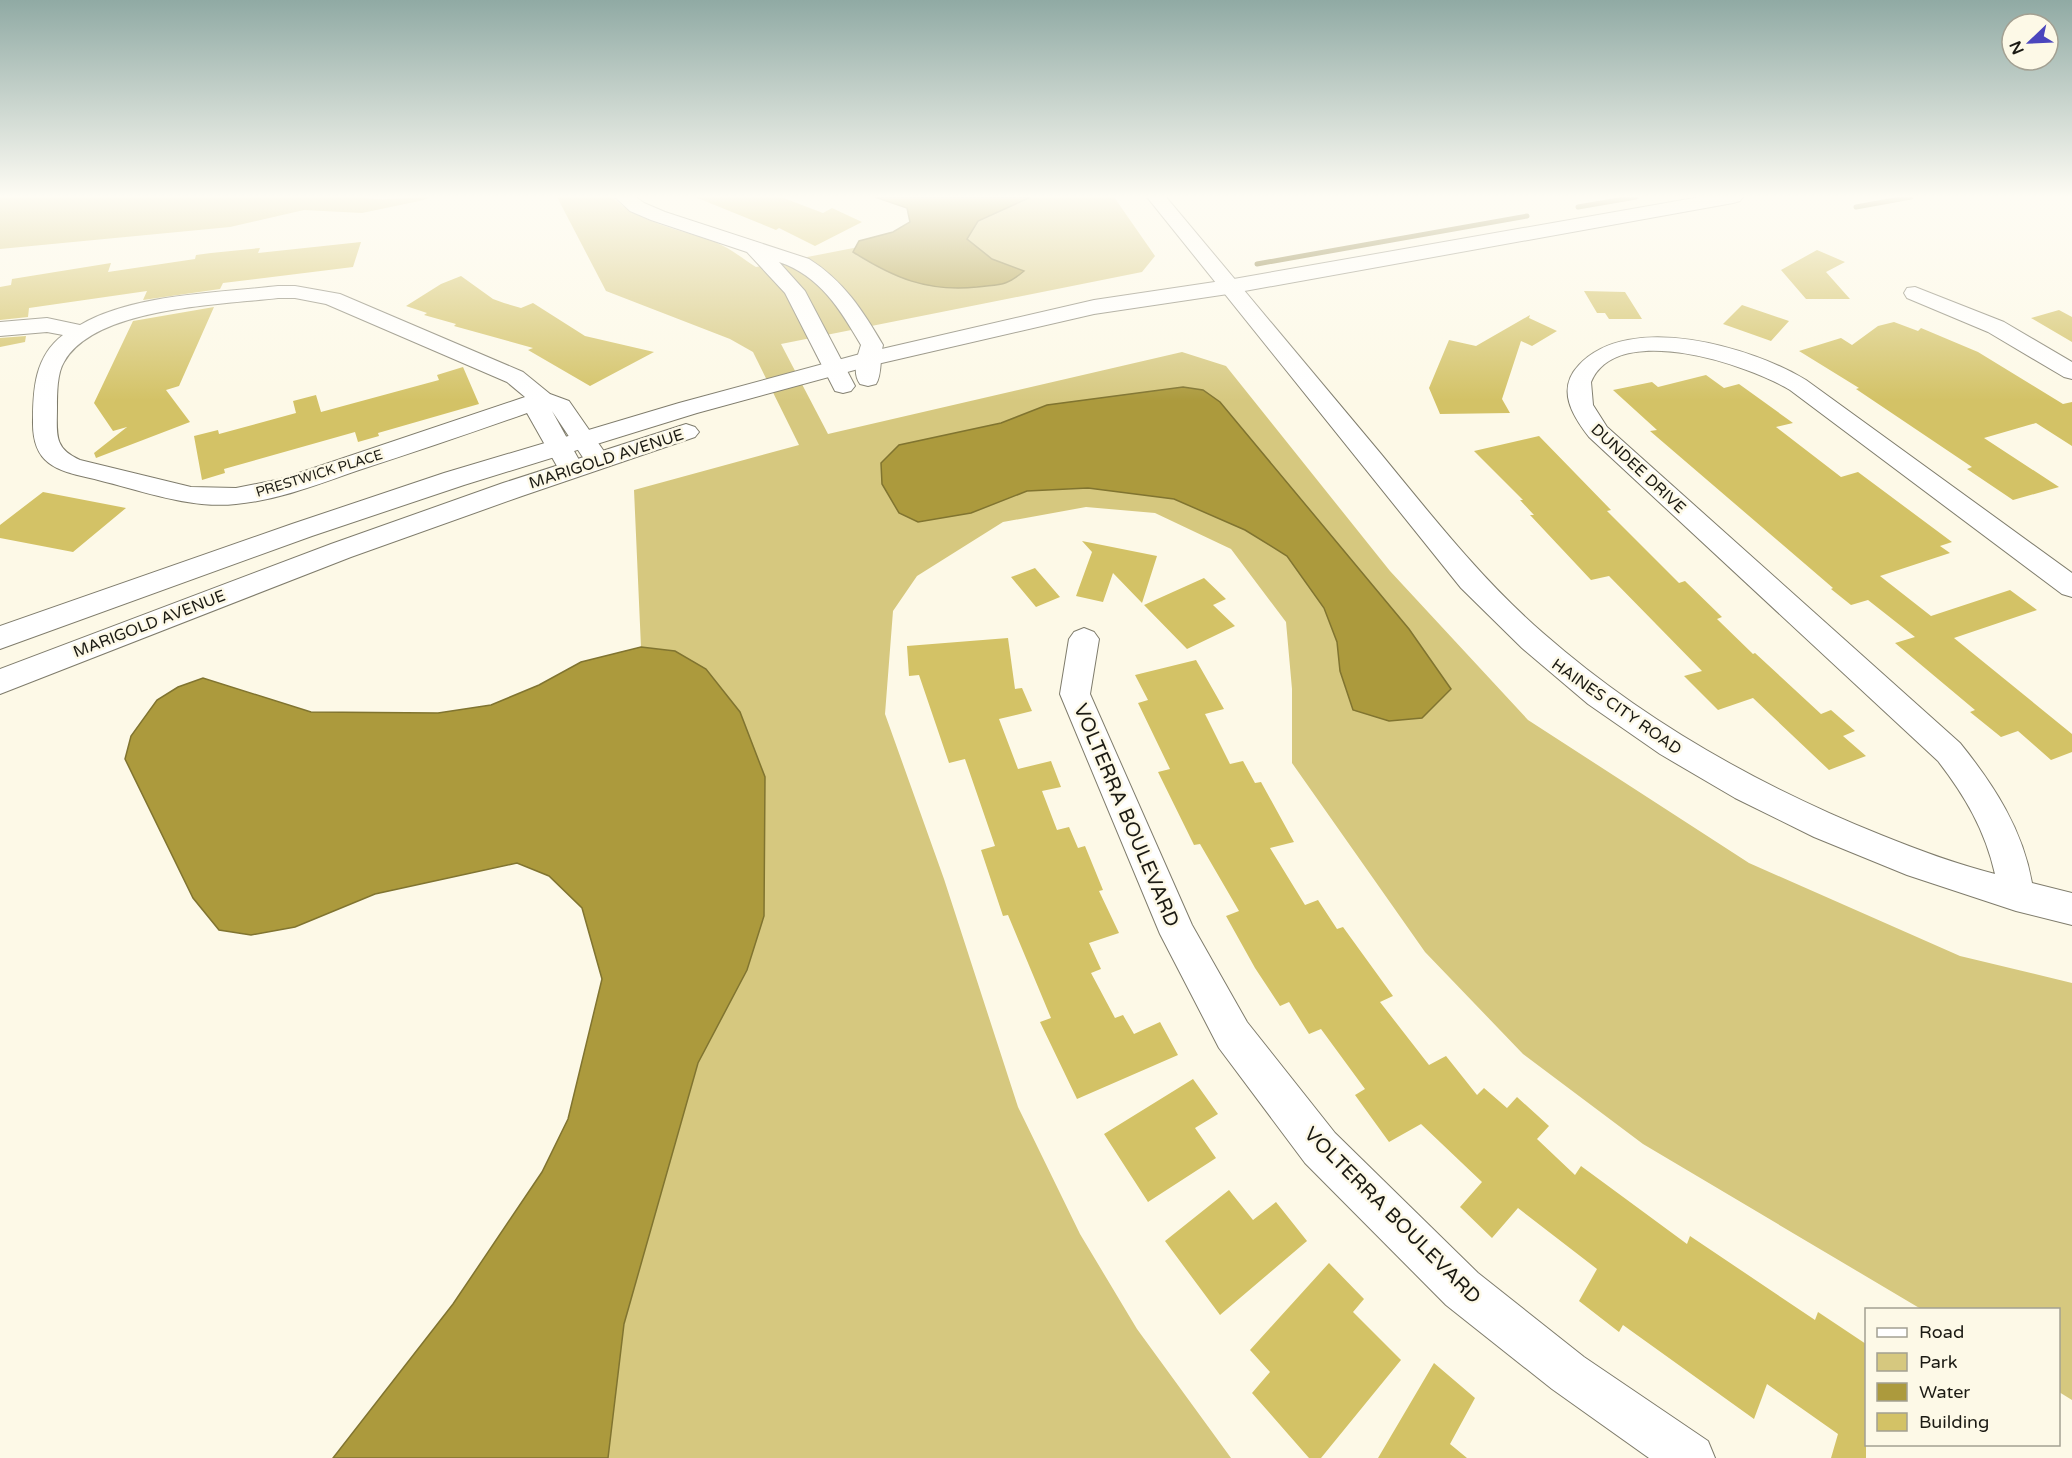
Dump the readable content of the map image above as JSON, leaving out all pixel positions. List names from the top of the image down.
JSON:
{
  "streets": {
    "main road": ["MARIGOLD AVENUE"],
    "street": [
      "DUNDEE DRIVE",
      "PRESTWICK PLACE",
      "HAINES CITY ROAD",
      "VOLTERRA BOULEVARD"
    ]
  },
  "crossings": [
    ["MARIGOLD AVENUE", "HAINES CITY ROAD"],
    ["DUNDEE DRIVE", "HAINES CITY ROAD"]
  ],
  "legend": [
    "Road",
    "Park",
    "Water",
    "Building"
  ],
  "north": "bottom left"
}
